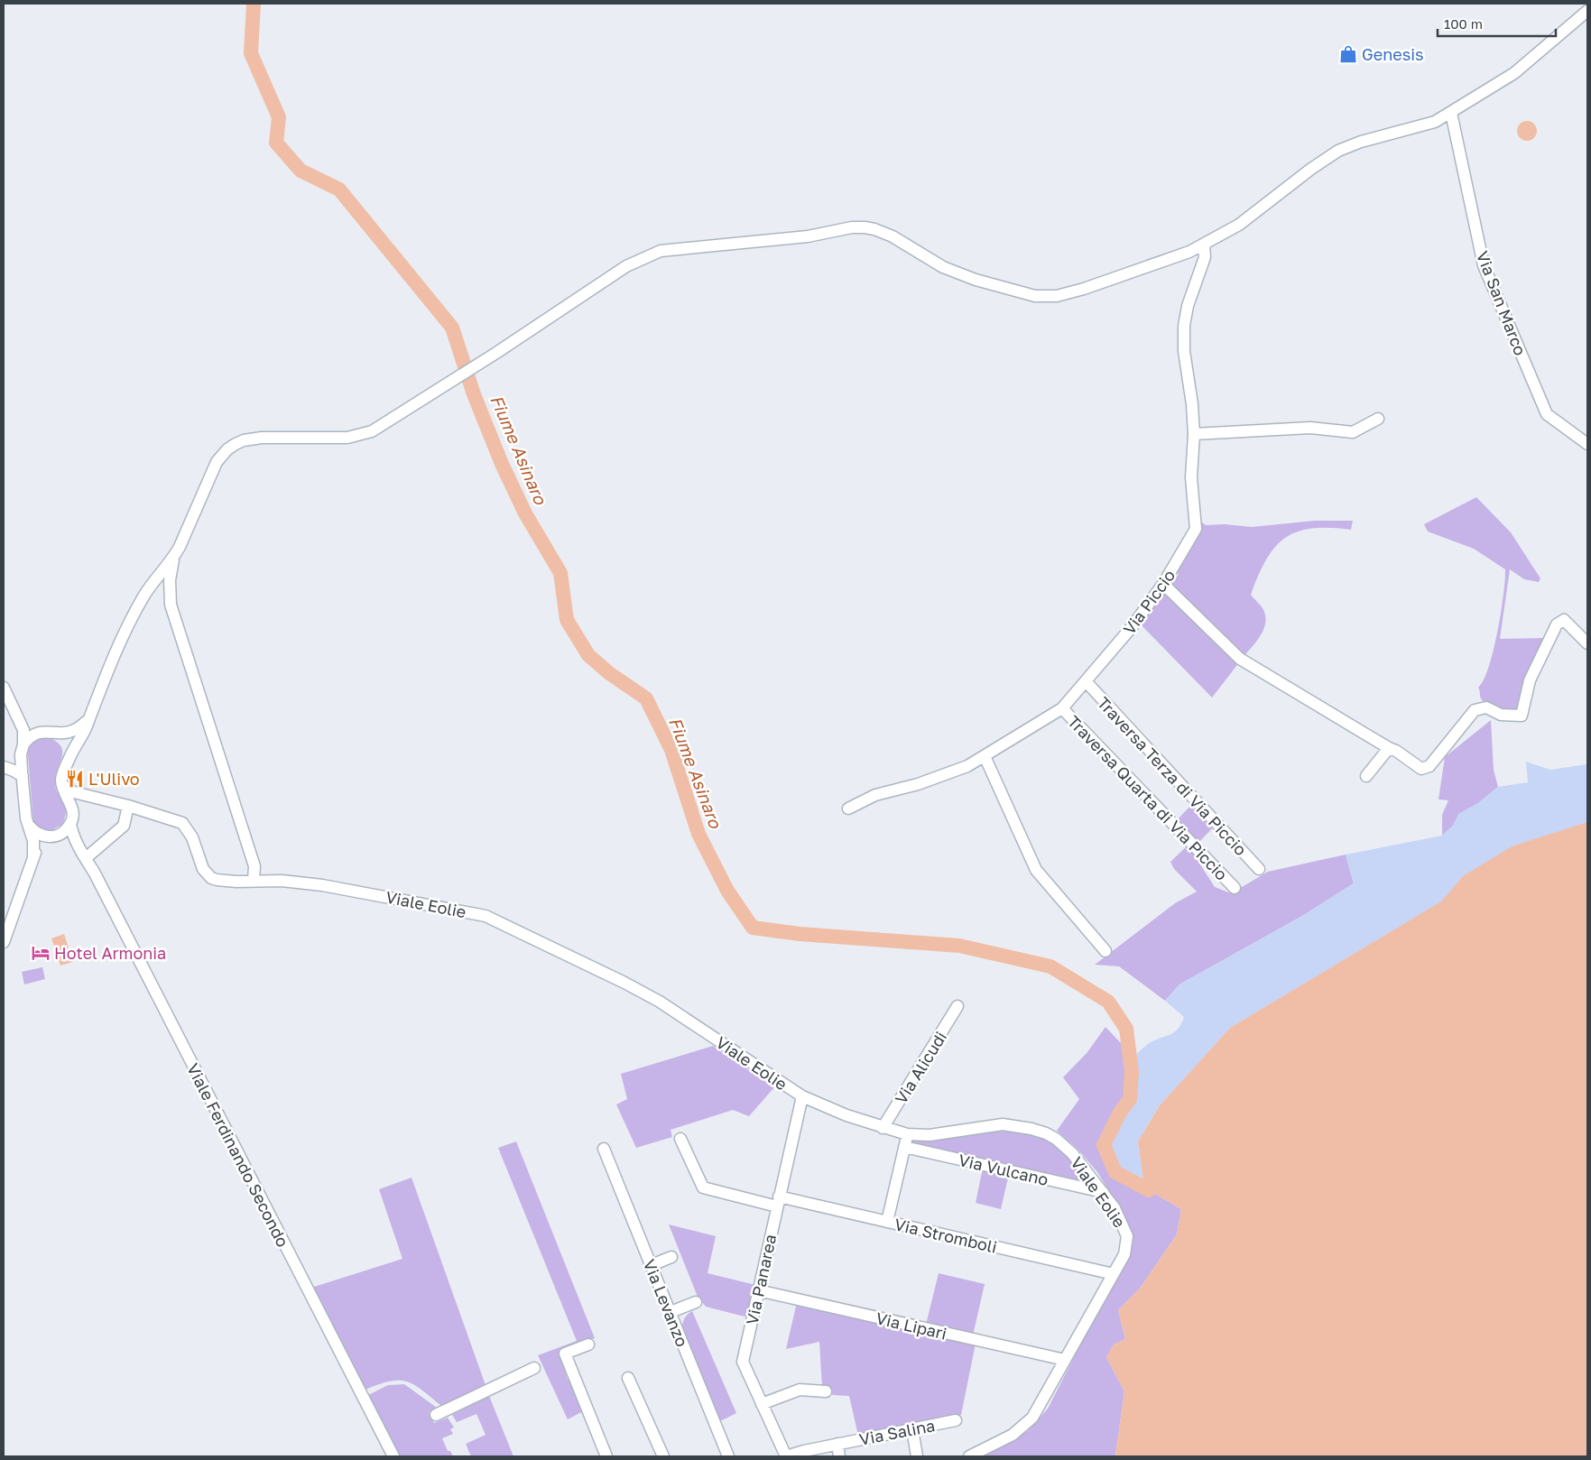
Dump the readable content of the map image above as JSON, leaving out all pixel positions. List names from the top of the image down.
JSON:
{
  "streets": {
    "street": [
      "Via San Marco",
      "Via Piccio",
      "Traversa Terza di Via Piccio",
      "Traversa Quarta di Via Piccio",
      "Viale Eolie",
      "Via Alicudi",
      "Viale Ferdinando Secondo",
      "Via Vulcano",
      "Via Stromboli",
      "Via Panarea",
      "Via Levanzo",
      "Via Lipari",
      "Via Salina"
    ]
  },
  "crossings": [
    ["Via Piccio", "Traversa Terza di Via Piccio"],
    ["Via Piccio", "Traversa Quarta di Via Piccio"],
    ["Viale Eolie", "Via Alicudi"],
    ["Viale Eolie", "Via Vulcano"],
    ["Viale Eolie", "Via Stromboli"],
    ["Viale Eolie", "Via Panarea"],
    ["Viale Eolie", "Via Lipari"],
    ["Via Stromboli", "Via Panarea"],
    ["Via Panarea", "Via Lipari"],
    ["Via Panarea", "Via Salina"]
  ],
  "water": ["Fiume Asinaro"],
  "places": {
    "shop": ["Genesis"],
    "restaurant": ["L'Ulivo"],
    "hotel": ["Hotel Armonia"]
  },
  "scale_bar": "100 m"
}
